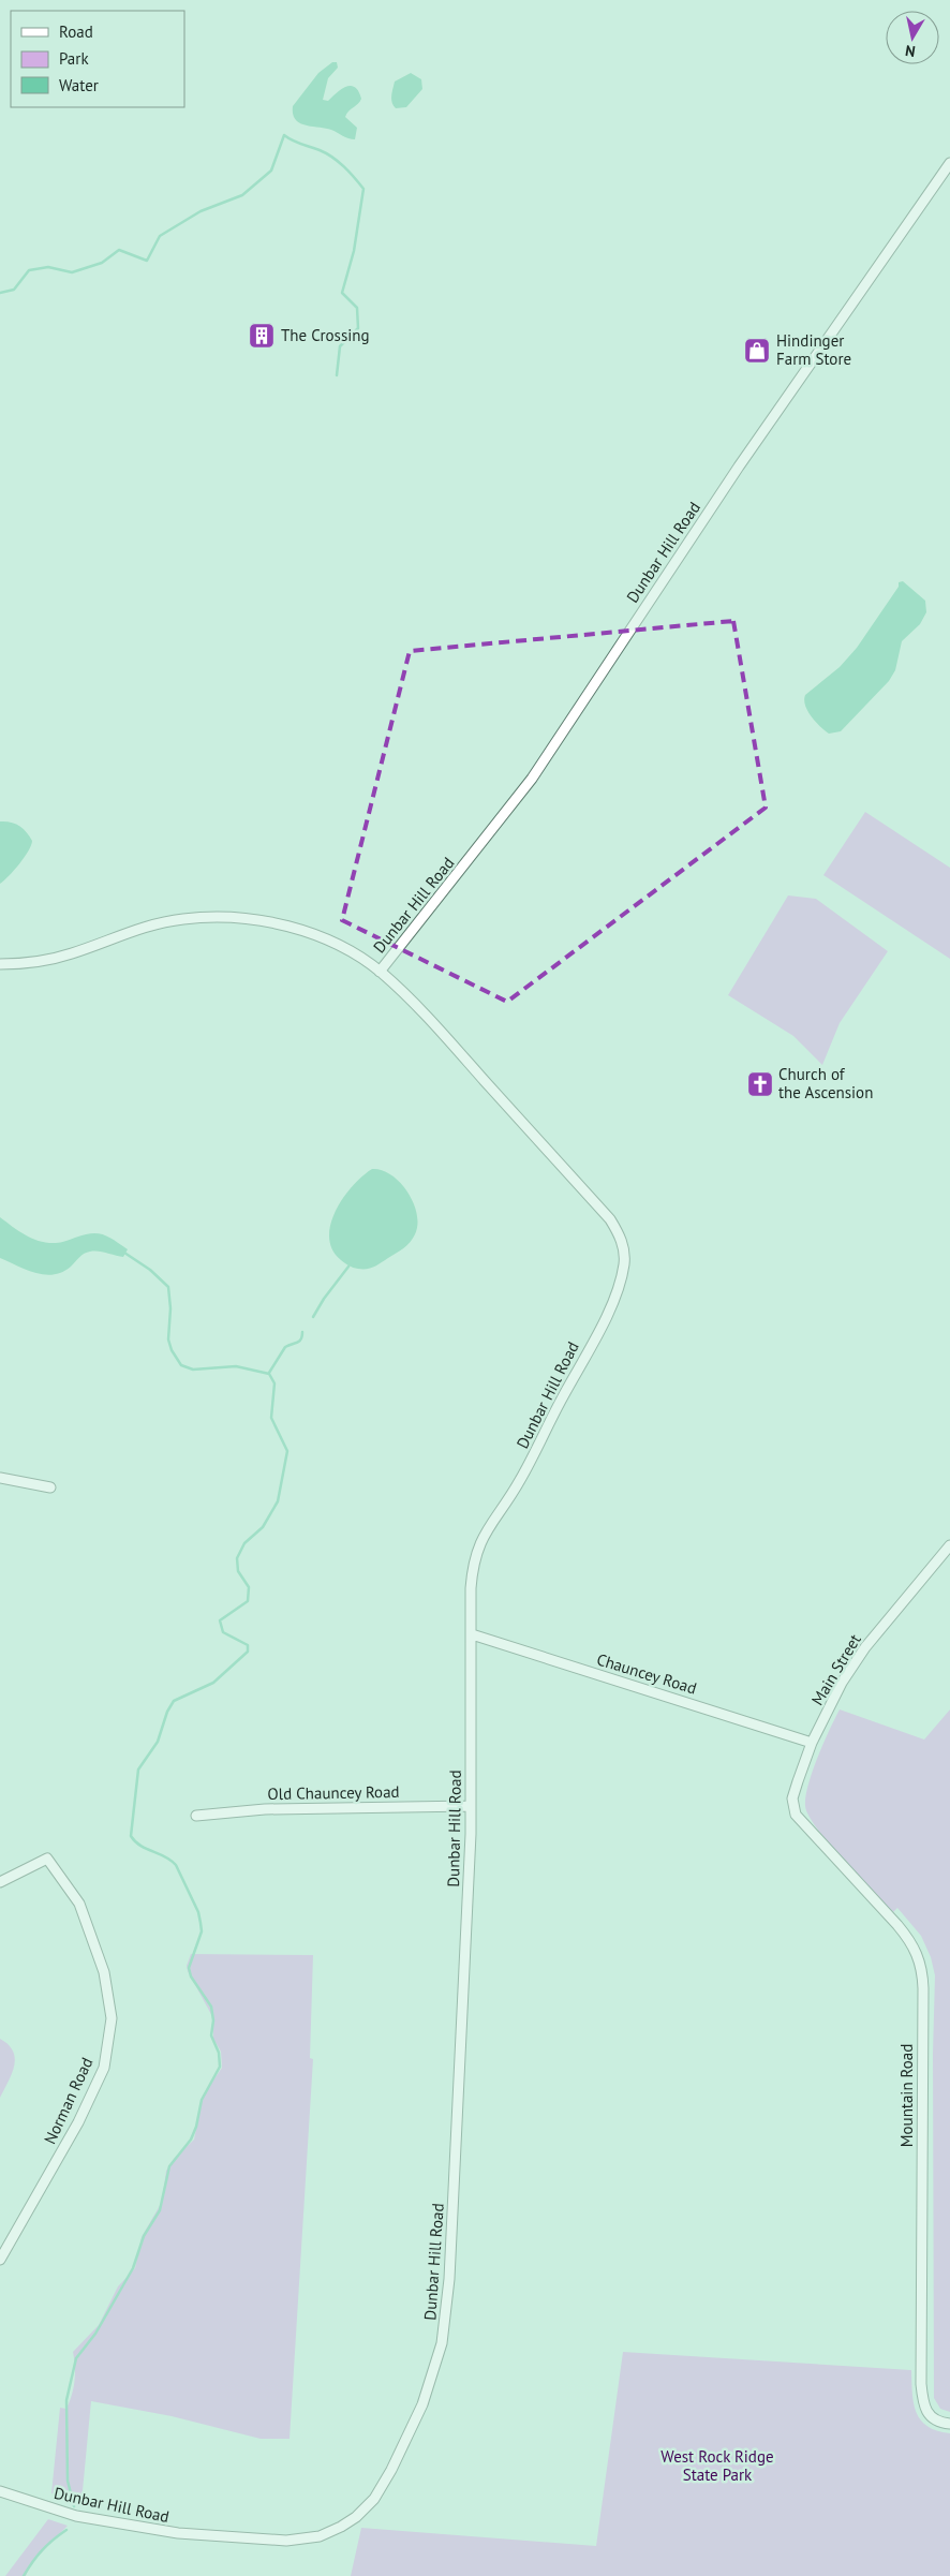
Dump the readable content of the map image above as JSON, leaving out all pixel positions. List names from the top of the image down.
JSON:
{
  "streets": {
    "street": [
      "Dunbar Hill Road",
      "Main Street",
      "Chauncey Road",
      "Old Chauncey Road",
      "Mountain Road",
      "Norman Road"
    ]
  },
  "crossings": [
    ["Dunbar Hill Road", "Chauncey Road"],
    ["Dunbar Hill Road", "Old Chauncey Road"],
    ["Main Street", "Chauncey Road"],
    ["Main Street", "Mountain Road"]
  ],
  "parks": ["West Rock Ridge State Park"],
  "places": {
    "building": ["The Crossing"],
    "shop": ["Hindinger Farm Store"],
    "church": ["Church of the Ascension"]
  },
  "legend": ["Road", "Park", "Water"],
  "north": "bottom"
}
